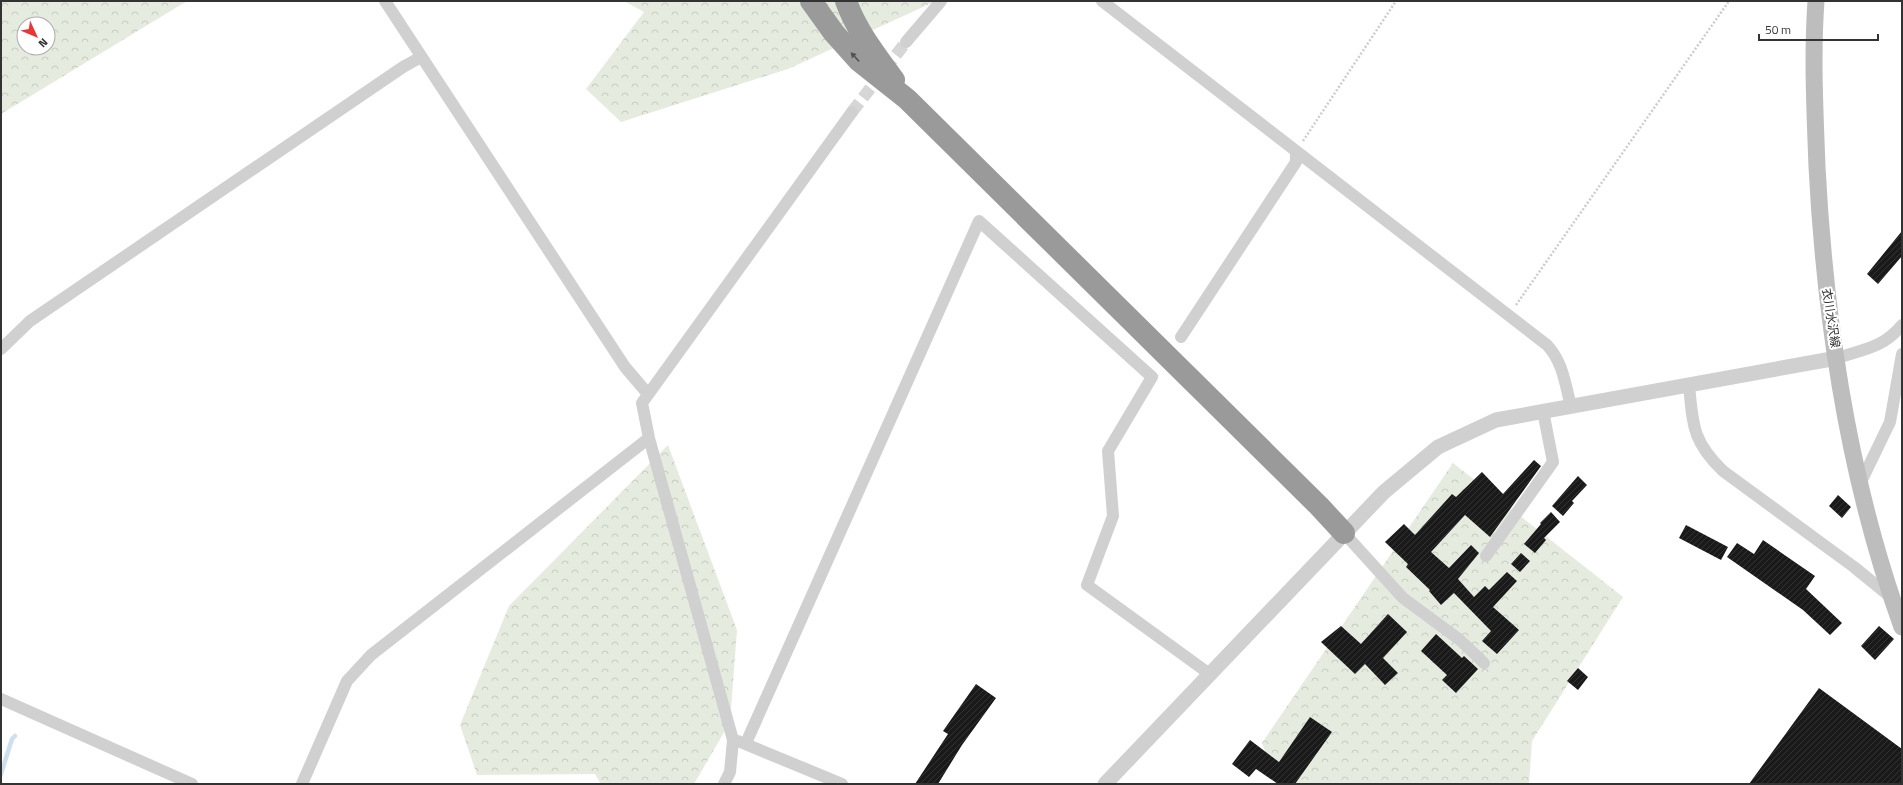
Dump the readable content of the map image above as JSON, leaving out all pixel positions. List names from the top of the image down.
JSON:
{
  "streets": {
    "main road": ["衣川水沢線"]
  },
  "scale_bar": "50 m",
  "north": "bottom right"
}
